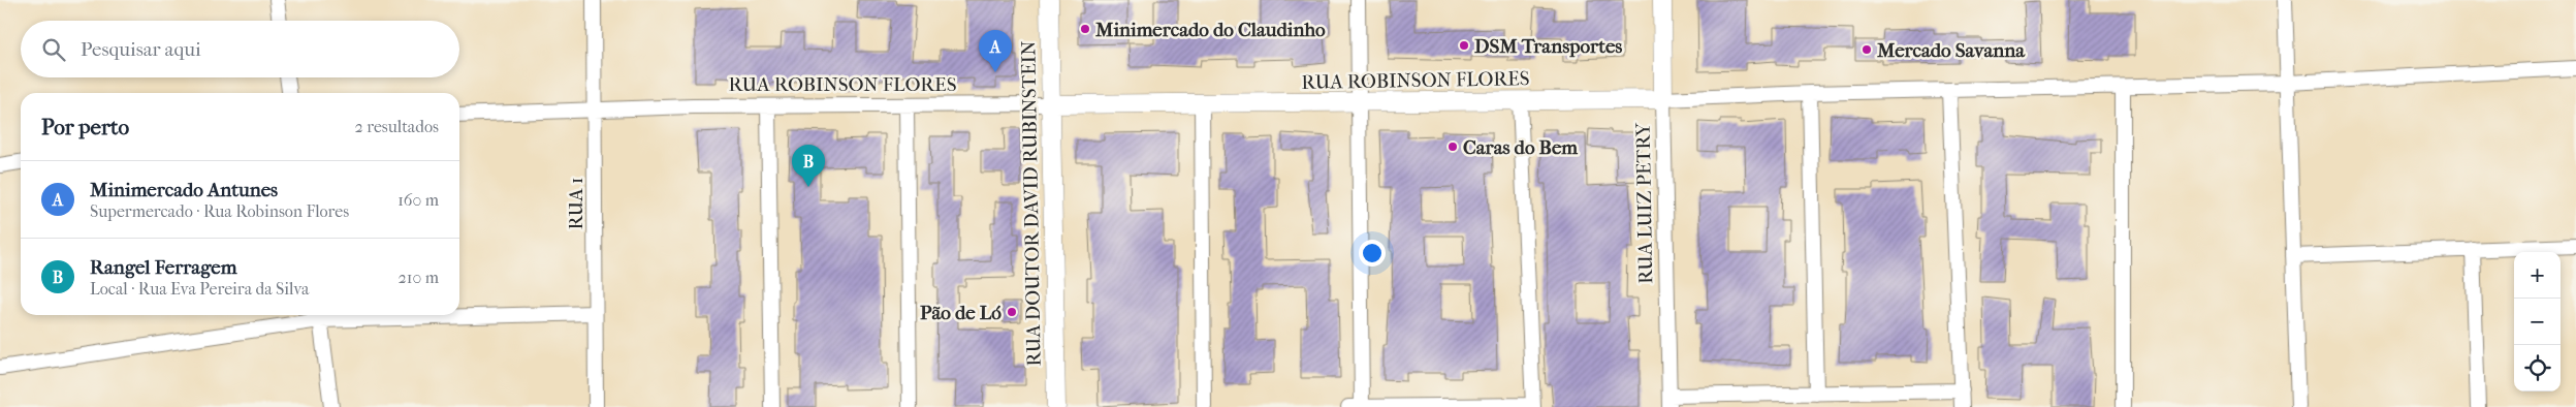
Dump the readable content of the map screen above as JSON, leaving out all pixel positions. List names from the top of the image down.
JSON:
{
  "streets": {
    "street": [
      "RUA ROBINSON FLORES",
      "RUA 1",
      "RUA DOUTOR DAVID RUBINSTEIN",
      "RUA LUIZ PETRY"
    ]
  },
  "crossings": [
    ["RUA ROBINSON FLORES", "RUA 1"],
    ["RUA ROBINSON FLORES", "RUA DOUTOR DAVID RUBINSTEIN"],
    ["RUA ROBINSON FLORES", "RUA LUIZ PETRY"]
  ],
  "places": [
    "Minimercado do Claudinho",
    "DSM Transportes",
    "Mercado Savanna",
    "Caras do Bem",
    "Pão de Ló"
  ],
  "page": {
    "search": "Pesquisar aqui",
    "pins": ["A", "B"],
    "heading": ["Por perto", "2 resultados"],
    "list": [
      {
        "mark": "A",
        "name": "Minimercado Antunes",
        "note": "Supermercado · Rua Robinson Flores",
        "value": "160 m"
      },
      {
        "mark": "B",
        "name": "Rangel Ferragem",
        "note": "Local · Rua Eva Pereira da Silva",
        "value": "210 m"
      }
    ],
    "map_buttons": ["+", "−"]
  }
}
